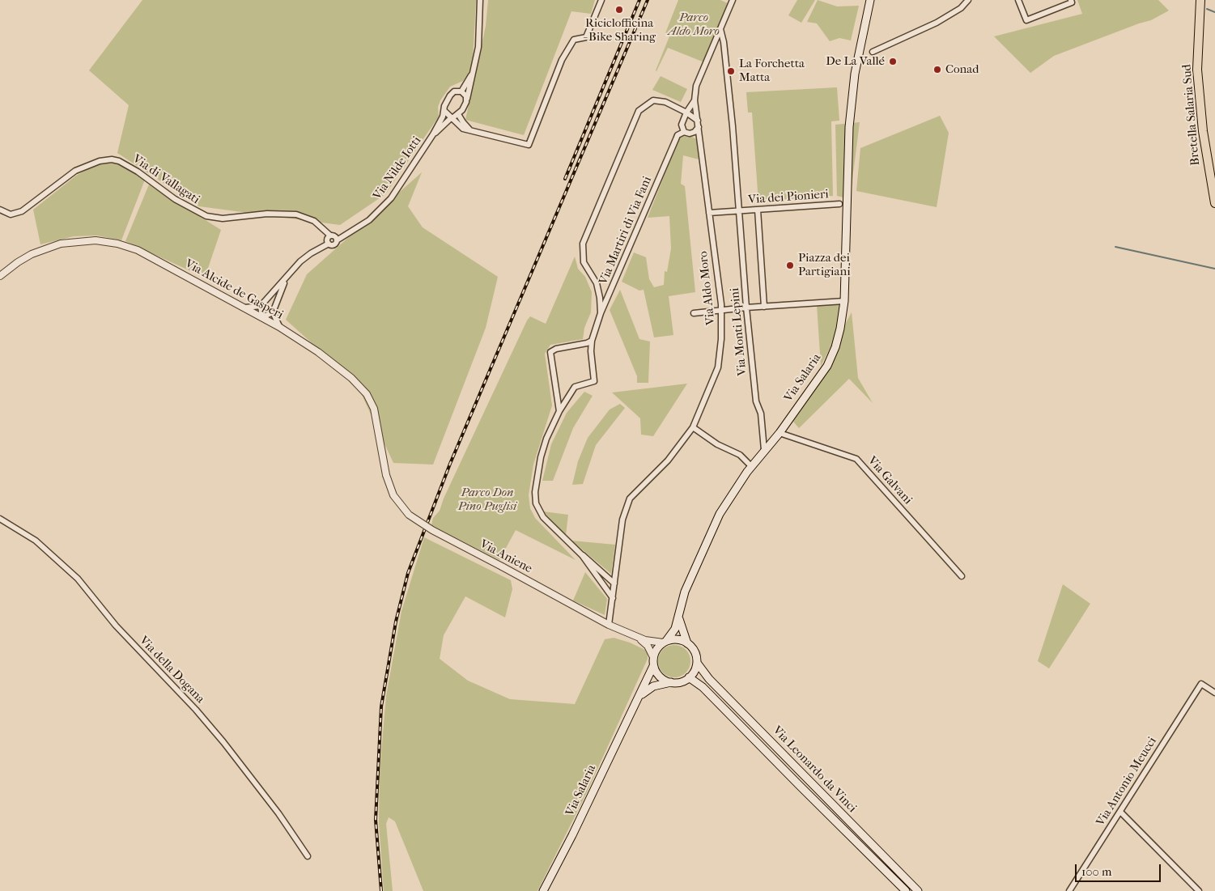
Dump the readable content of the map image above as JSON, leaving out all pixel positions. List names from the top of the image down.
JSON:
{
  "streets": {
    "main road": ["Bretella Salaria Sud", "Via Salaria", "Via Leonardo da Vinci"],
    "street": [
      "Via Nilde Iotti",
      "Via di Vallagati",
      "Via dei Pionieri",
      "Via Martiri di Via Fani",
      "Via Aldo Moro",
      "Via Alcide de Gasperi",
      "Via Monti Lepini",
      "Via Galvani",
      "Via Aniene",
      "Via della Dogana",
      "Via Antonio Meucci"
    ]
  },
  "crossings": [
    ["Via Nilde Iotti", "Via di Vallagati"],
    ["Via dei Pionieri", "Via Monti Lepini"],
    ["Via Martiri di Via Fani", "Via Aldo Moro"],
    ["Via Aldo Moro", "Via Monti Lepini"],
    ["Via Aldo Moro", "Via Aniene"],
    ["Via Alcide de Gasperi", "Via Aniene"],
    ["Via Monti Lepini", "Via Salaria"],
    ["Via Salaria", "Via Galvani"],
    ["Via Salaria", "Via Aniene"],
    ["Via Salaria", "Via Leonardo da Vinci"],
    ["Via Aniene", "Via Leonardo da Vinci"]
  ],
  "parks": ["Parco Aldo Moro", "Parco Don Pino Puglisi"],
  "places": [
    "Riciclofficina - Bike Sharing",
    "De La Vallé",
    "Conad",
    "La Forchetta Matta",
    "Piazza dei Partigiani"
  ],
  "scale_bar": "100 m"
}
